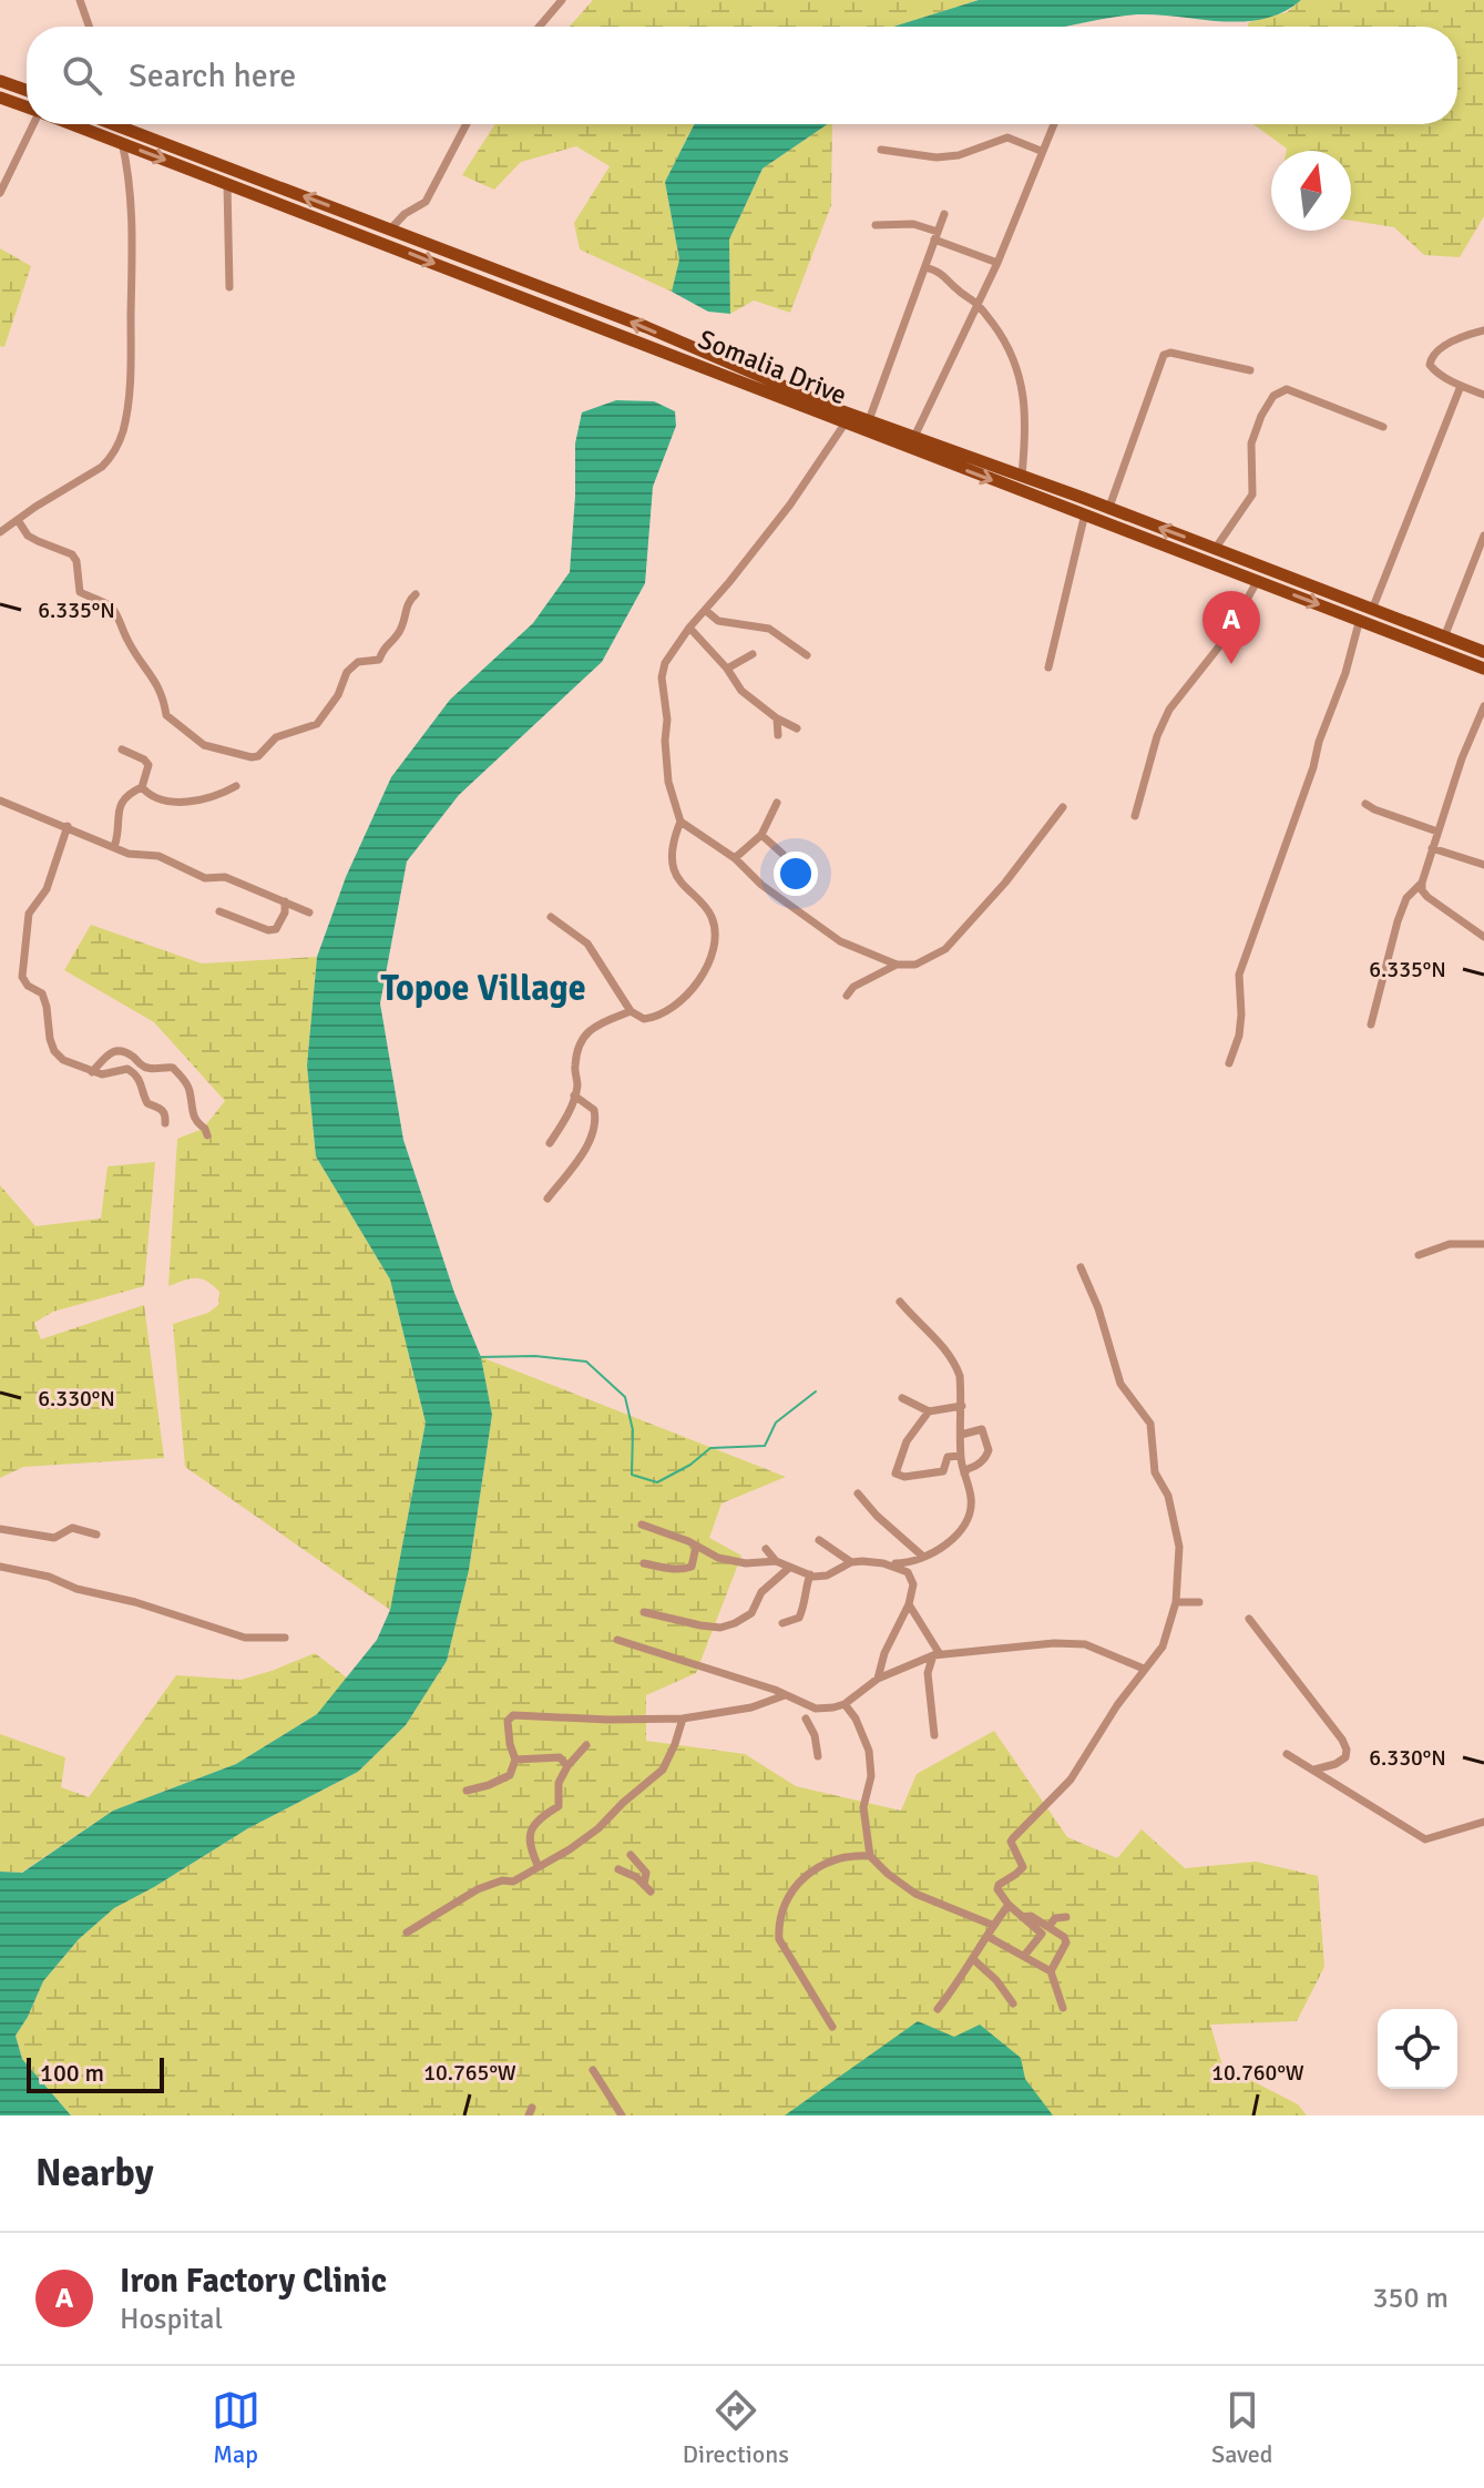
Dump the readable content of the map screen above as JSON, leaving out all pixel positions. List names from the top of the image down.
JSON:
{
  "streets": {
    "main road": ["Somalia Drive"]
  },
  "districts": ["Topoe Village"],
  "scale_bar": "100 m",
  "north": "top",
  "page": {
    "search": "Search here",
    "pins": "A",
    "scale": "100 m",
    "heading": "Nearby",
    "list": [
      {
        "mark": "A",
        "name": "Iron Factory Clinic",
        "note": "Hospital",
        "value": "350 m"
      }
    ],
    "nav": ["Map", "Directions", "Saved"]
  },
  "coordinates": [
    "6.335°N",
    "6.330°N",
    "10.765°W",
    "10.760°W"
  ]
}
